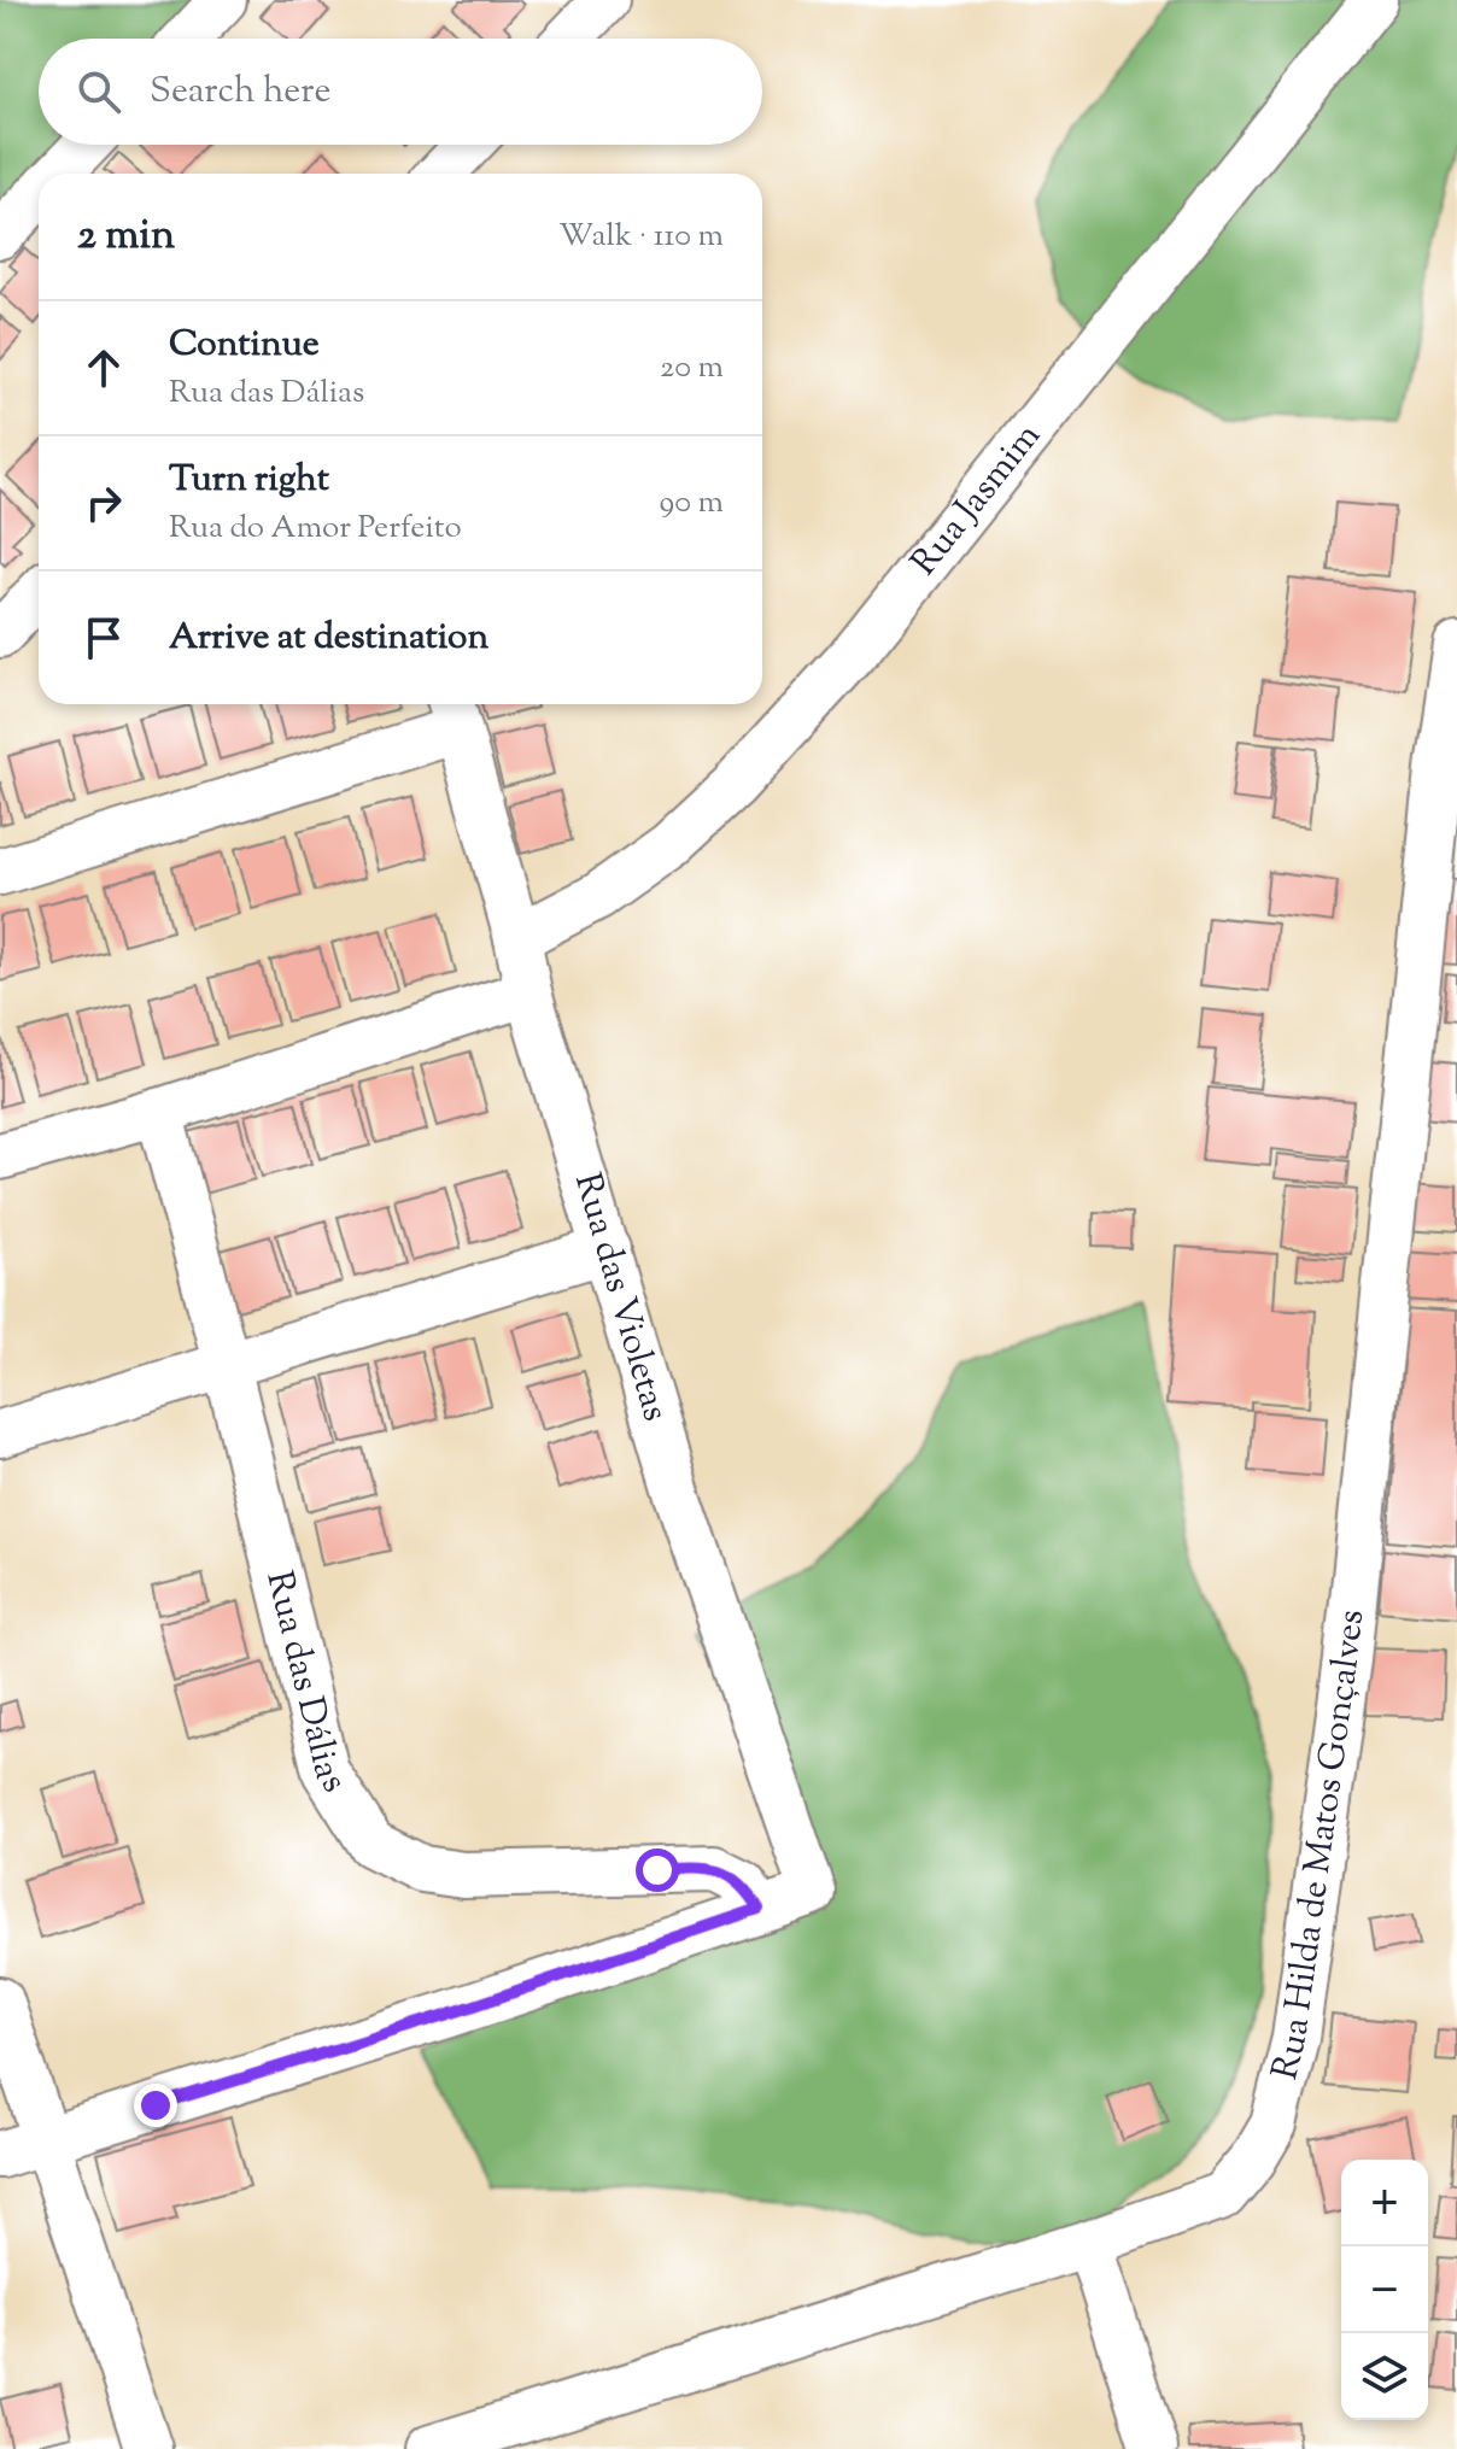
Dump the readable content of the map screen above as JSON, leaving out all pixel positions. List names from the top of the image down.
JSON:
{
  "streets": {
    "street": [
      "Rua Jasmim",
      "Rua das Violetas",
      "Rua das Dálias",
      "Rua Hilda de Matos Gonçalves"
    ]
  },
  "crossings": [
    ["Rua Jasmim", "Rua das Violetas"],
    ["Rua das Violetas", "Rua das Dálias"]
  ],
  "page": {
    "search": "Search here",
    "heading": ["2 min", "Walk · 110 m"],
    "list": [
      ["Continue", "Rua das Dálias", "20 m"],
      ["Turn right", "Rua do Amor Perfeito", "90 m"],
      "Arrive at destination"
    ],
    "map_buttons": ["+", "−"]
  }
}
